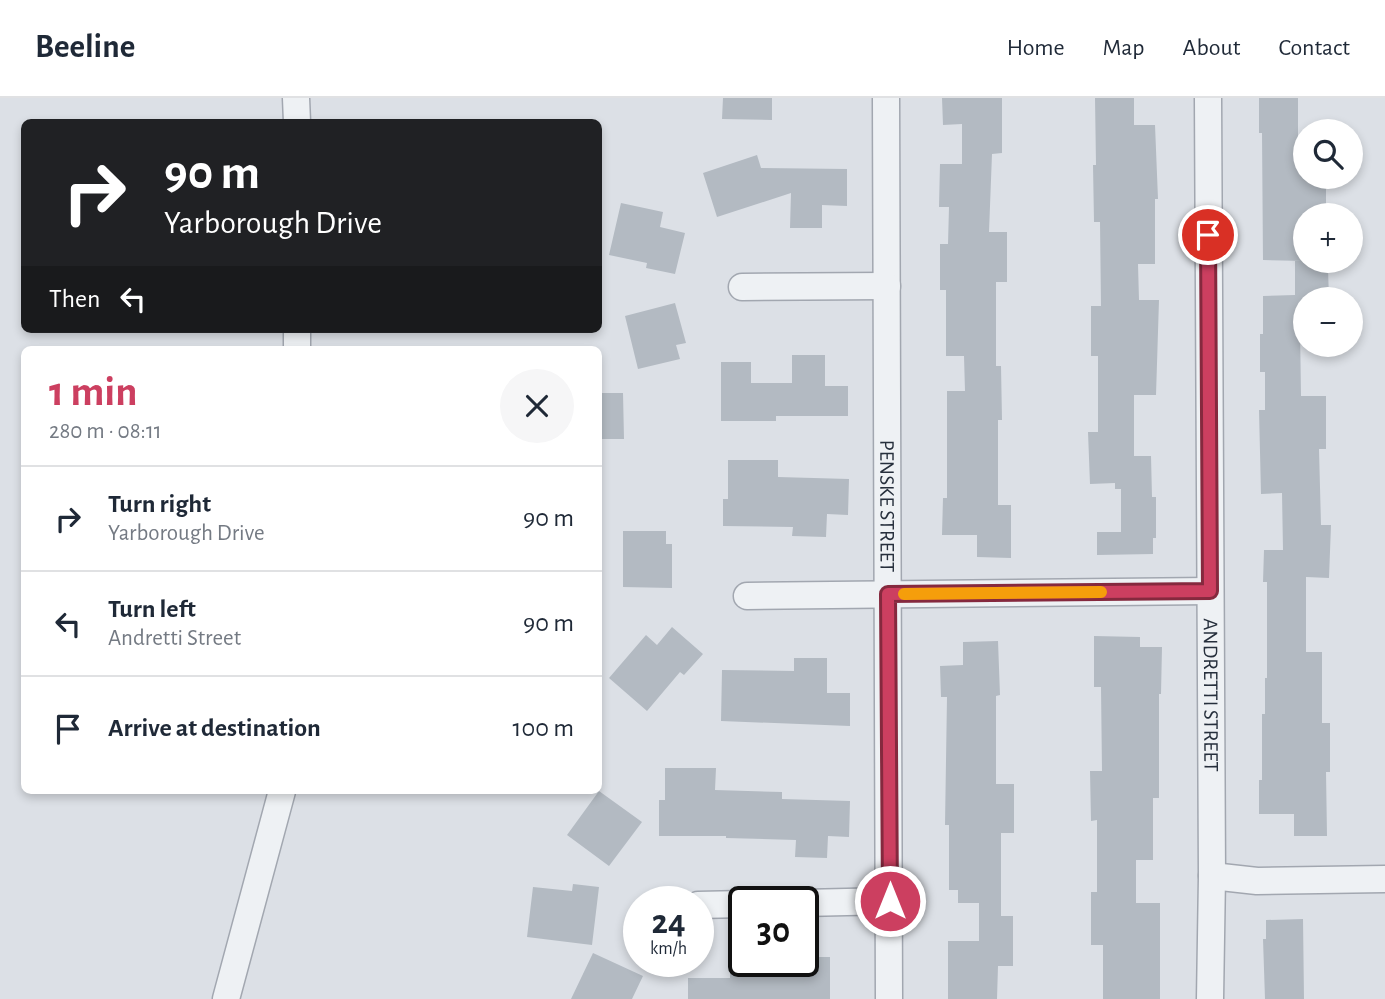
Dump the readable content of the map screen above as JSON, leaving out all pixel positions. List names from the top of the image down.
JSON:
{
  "streets": {
    "street": ["PENSKE STREET", "ANDRETTI STREET"]
  },
  "page": {
    "header": "Beeline",
    "nav": [
      "Home",
      "Map",
      "About",
      "Contact"
    ],
    "map_buttons": ["+", "−"],
    "turn": ["90 m", "Yarborough Drive"],
    "then": "Then",
    "heading": ["1 min", "280 m · 08:11"],
    "list": [
      {
        "name": "Turn right",
        "note": "Yarborough Drive",
        "value": "90 m"
      },
      {
        "name": "Turn left",
        "note": "Andretti Street",
        "value": "90 m"
      },
      {
        "name": "Arrive at destination",
        "value": "100 m"
      }
    ],
    "speed": "24 km/h",
    "limit": "30"
  }
}
